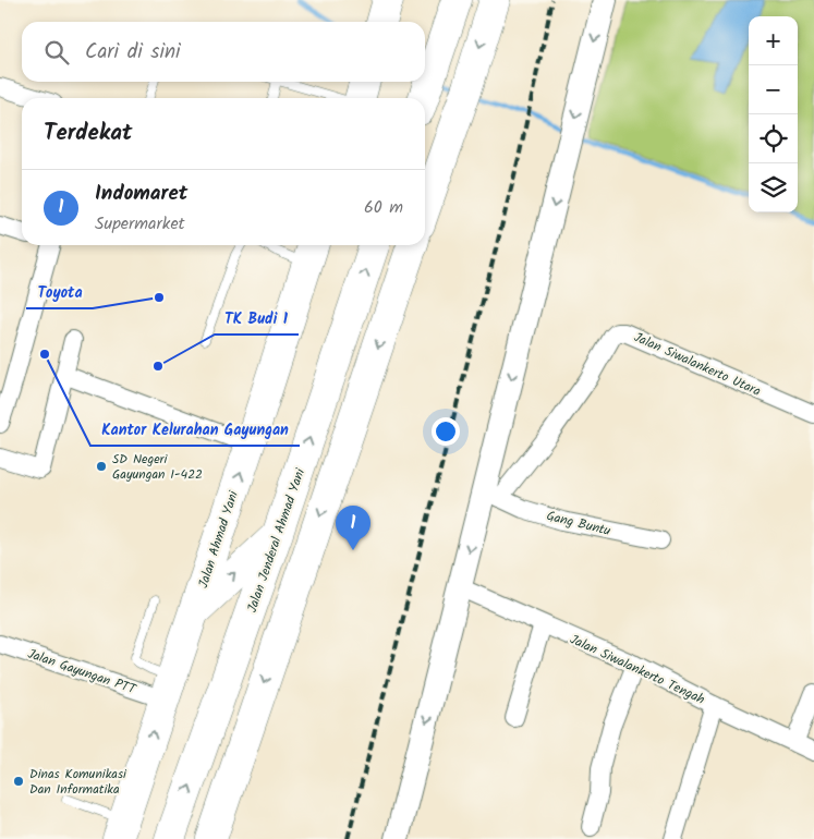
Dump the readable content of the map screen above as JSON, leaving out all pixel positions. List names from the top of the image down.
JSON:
{
  "streets": {
    "highway": ["Jalan Ahmad Yani", "Jalan Jenderal Ahmad Yani"],
    "street": [
      "Jalan Siwalankerto Utara",
      "Gang Buntu",
      "Jalan Siwalankerto Tengah",
      "Jalan Gayungan PTT"
    ]
  },
  "crossings": [
    ["Jalan Siwalankerto Utara", "Gang Buntu"],
    ["Jalan Ahmad Yani", "Jalan Gayungan PTT"]
  ],
  "places": [
    "Toyota",
    "Kantor Kelurahan Gayungan",
    "TK Budi 1",
    "SD Negeri Gayungan I-422",
    "Dinas Komunikasi Dan Informatika"
  ],
  "page": {
    "map_buttons": ["+", "−"],
    "search": "Cari di sini",
    "heading": "Terdekat",
    "list": [
      {
        "mark": "1",
        "name": "Indomaret",
        "note": "Supermarket",
        "value": "60 m"
      }
    ],
    "pins": "1"
  }
}
